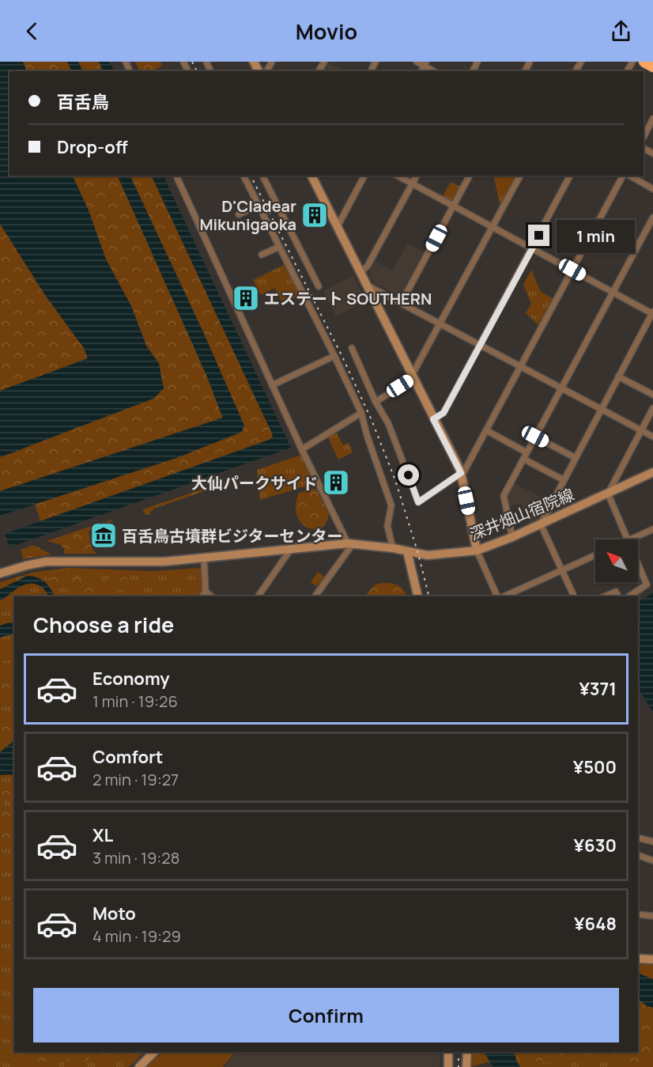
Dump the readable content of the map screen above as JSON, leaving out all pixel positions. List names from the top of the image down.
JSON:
{
  "streets": {
    "main road": ["深井畑山宿院線"]
  },
  "places": {
    "building": ["D'Cladear Mikunigaoka", "エステート SOUTHERN", "大仙パークサイド"],
    "museum": ["百舌鳥古墳群ビジターセンター"]
  },
  "north": "top left",
  "page": {
    "header": "Movio",
    "banner": ["百舌鳥", "Drop-off"],
    "bubble": "1 min",
    "heading": "Choose a ride",
    "list": [
      {
        "name": "Economy",
        "note": "1 min · 19:26",
        "value": "¥371"
      },
      {
        "name": "Comfort",
        "note": "2 min · 19:27",
        "value": "¥500"
      },
      {
        "name": "XL",
        "note": "3 min · 19:28",
        "value": "¥630"
      },
      {
        "name": "Moto",
        "note": "4 min · 19:29",
        "value": "¥648"
      }
    ],
    "buttons": "Confirm"
  }
}
